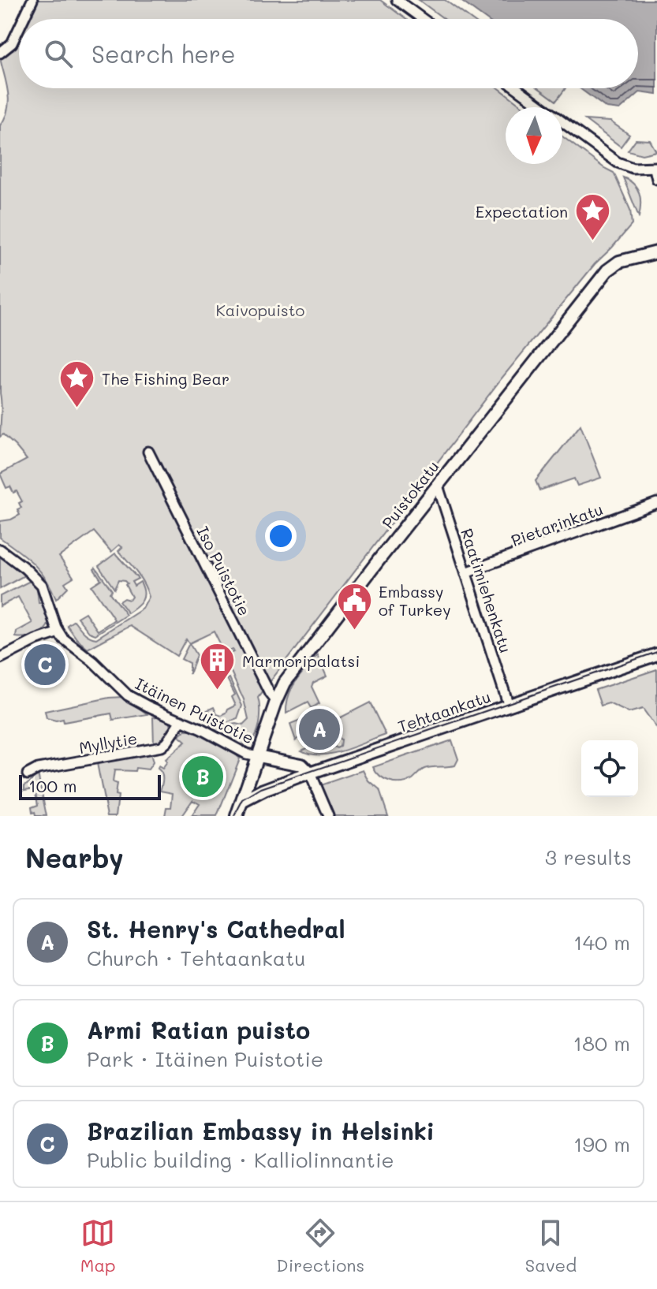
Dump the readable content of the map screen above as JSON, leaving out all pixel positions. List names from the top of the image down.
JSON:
{
  "streets": {
    "street": [
      "Puistokatu",
      "Pietarinkatu",
      "Iso Puistotie",
      "Raatimiehenkatu",
      "Itäinen Puistotie",
      "Tehtaankatu",
      "Myllytie"
    ]
  },
  "crossings": [
    ["Puistokatu", "Iso Puistotie"],
    ["Puistokatu", "Raatimiehenkatu"],
    ["Puistokatu", "Itäinen Puistotie"],
    ["Puistokatu", "Tehtaankatu"],
    ["Pietarinkatu", "Raatimiehenkatu"],
    ["Raatimiehenkatu", "Tehtaankatu"],
    ["Itäinen Puistotie", "Myllytie"]
  ],
  "parks": ["Kaivopuisto"],
  "places": {
    "place": ["Expectation", "The Fishing Bear"],
    "public building": ["Embassy of Turkey"],
    "building": ["Marmoripalatsi"]
  },
  "scale_bar": "100 m",
  "north": "bottom",
  "page": {
    "search": "Search here",
    "pins": ["C", "A", "B"],
    "scale": "100 m",
    "heading": ["Nearby", "3 results"],
    "list": [
      {
        "mark": "A",
        "name": "St. Henry's Cathedral",
        "note": "Church · Tehtaankatu",
        "value": "140 m"
      },
      {
        "mark": "B",
        "name": "Armi Ratian puisto",
        "note": "Park · Itäinen Puistotie",
        "value": "180 m"
      },
      {
        "mark": "C",
        "name": "Brazilian Embassy in Helsinki",
        "note": "Public building · Kalliolinnantie",
        "value": "190 m"
      }
    ],
    "nav": ["Map", "Directions", "Saved"]
  }
}
